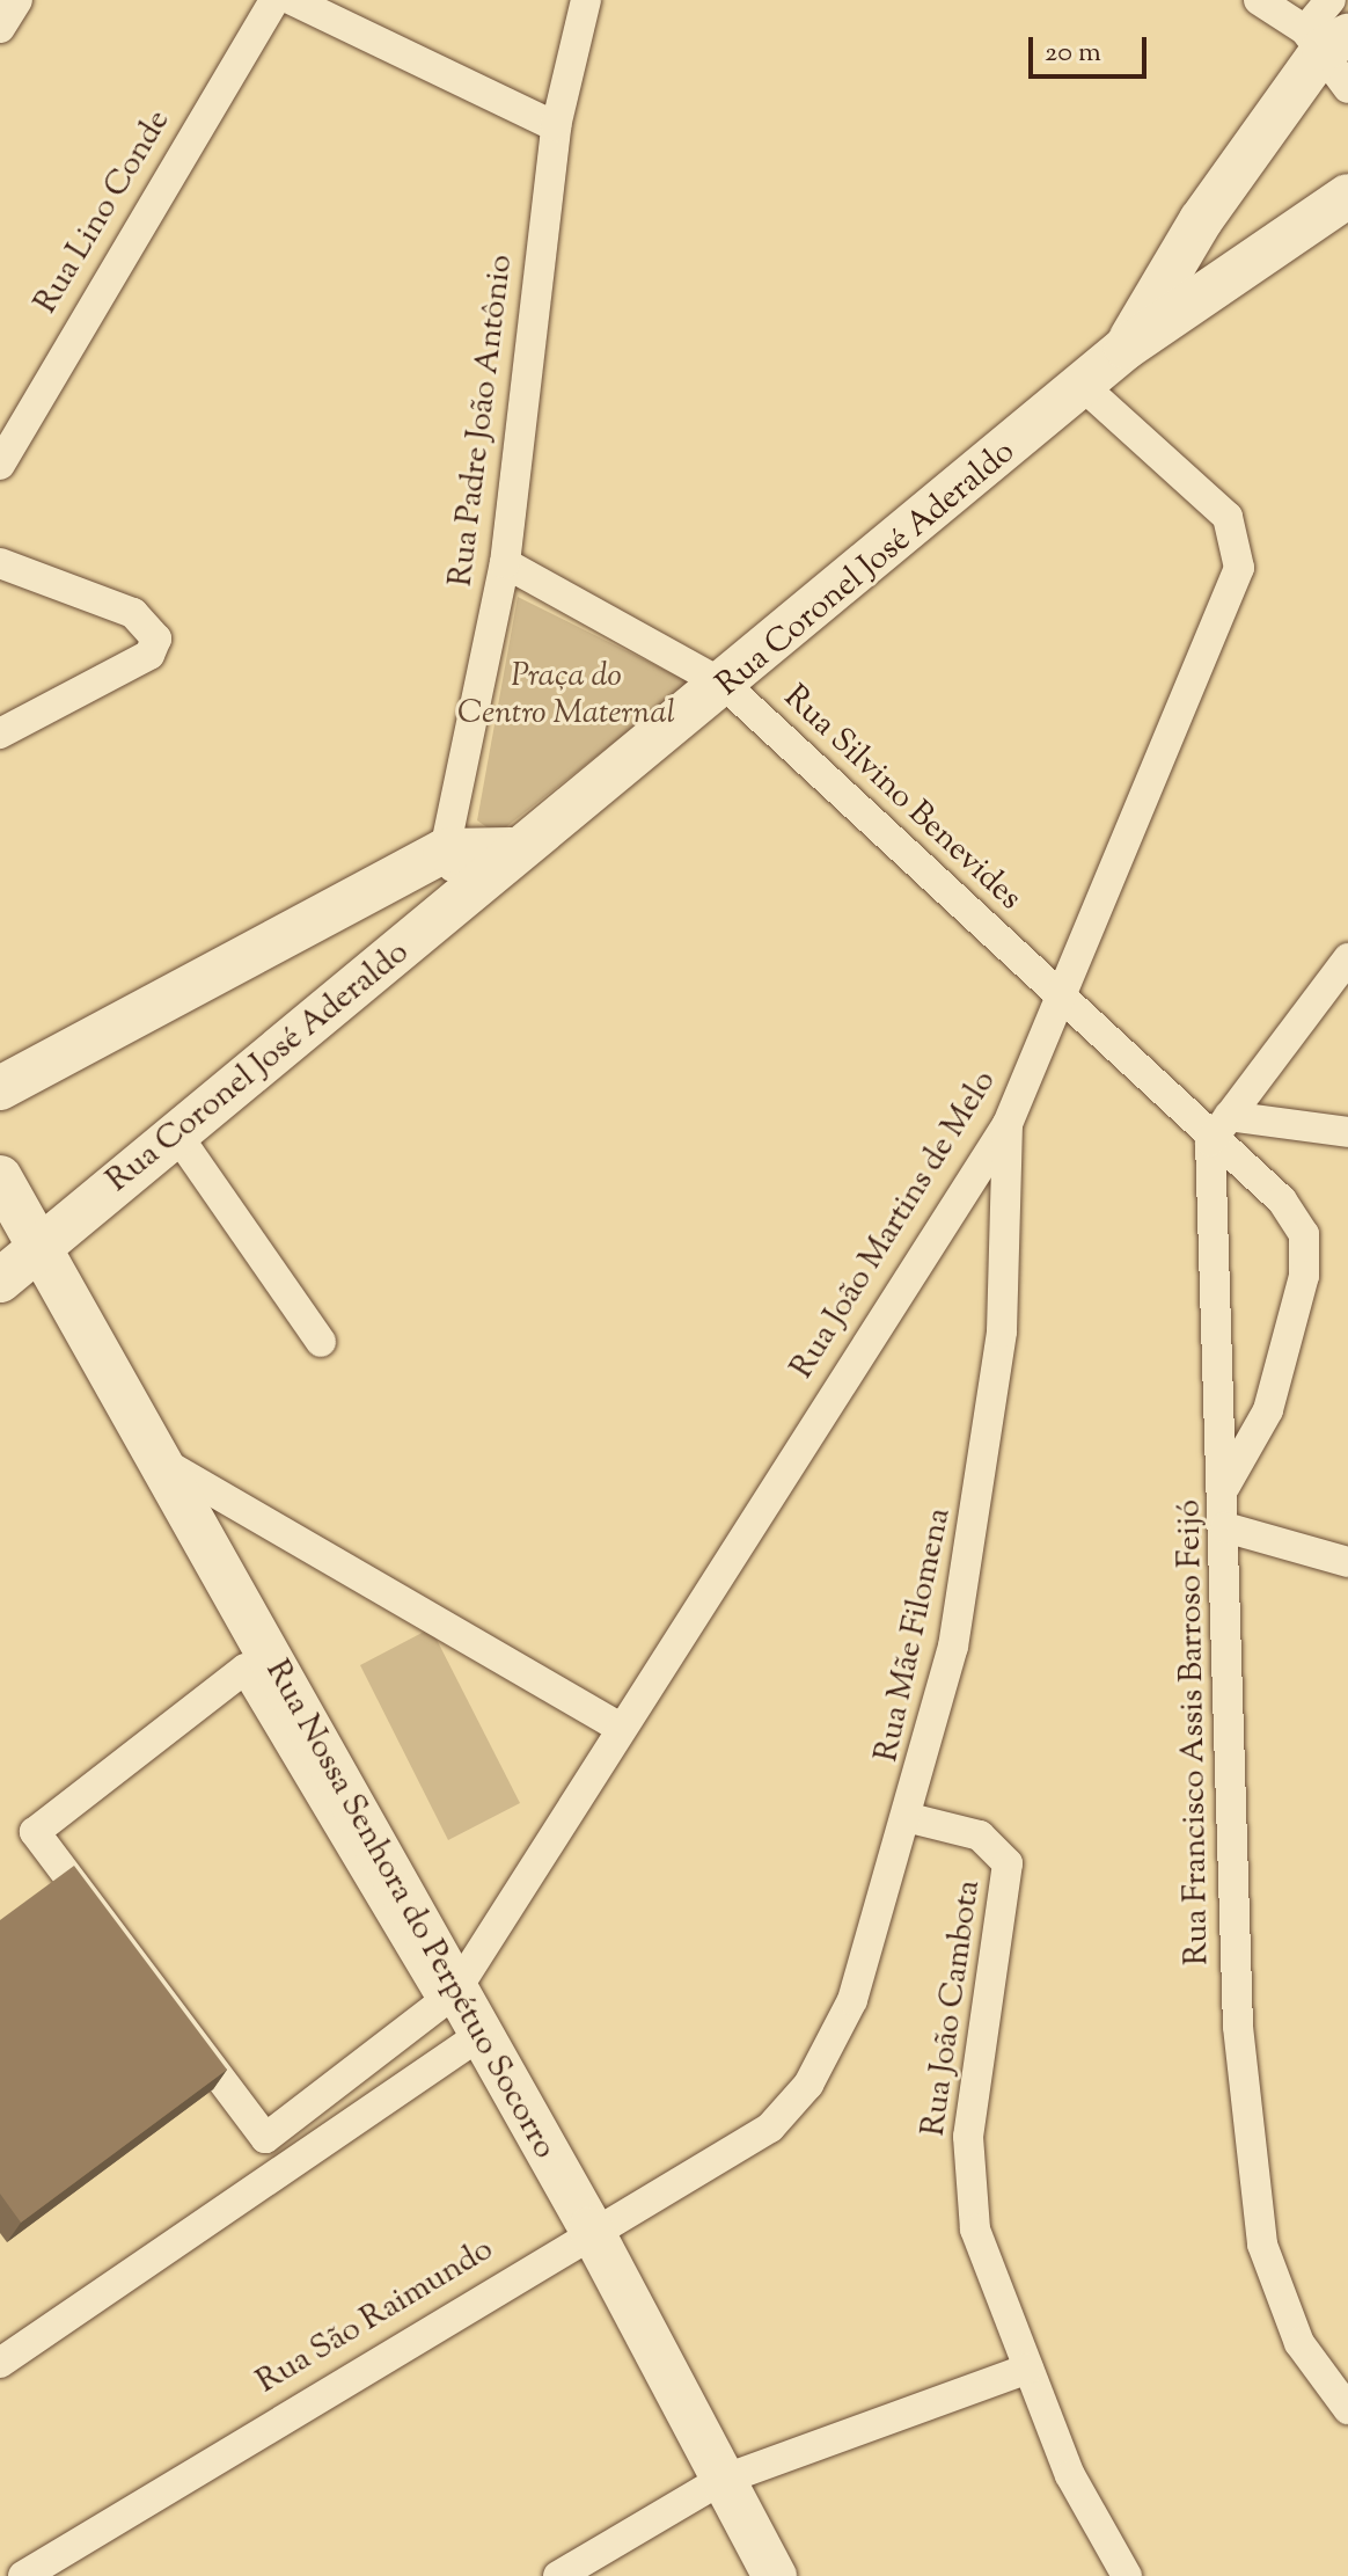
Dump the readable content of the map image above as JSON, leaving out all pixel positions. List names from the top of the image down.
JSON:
{
  "streets": {
    "main road": ["Rua Coronel José Aderaldo", "Rua Nossa Senhora do Perpétuo Socorro"],
    "street": [
      "Rua Lino Conde",
      "Rua Padre João Antônio",
      "Rua Silvino Benevides",
      "Rua João Martins de Melo",
      "Rua Mãe Filomena",
      "Rua Francisco Assis Barroso Feijó",
      "Rua João Cambota",
      "Rua São Raimundo"
    ]
  },
  "crossings": [
    ["Rua Padre João Antônio", "Rua Silvino Benevides"],
    ["Rua Coronel José Aderaldo", "Rua Silvino Benevides"],
    ["Rua Coronel José Aderaldo", "Rua João Martins de Melo"],
    ["Rua Coronel José Aderaldo", "Rua Nossa Senhora do Perpétuo Socorro"],
    ["Rua Silvino Benevides", "Rua João Martins de Melo"],
    ["Rua Silvino Benevides", "Rua Francisco Assis Barroso Feijó"],
    ["Rua João Martins de Melo", "Rua Mãe Filomena"],
    ["Rua João Martins de Melo", "Rua Nossa Senhora do Perpétuo Socorro"],
    ["Rua Mãe Filomena", "Rua João Cambota"],
    ["Rua Mãe Filomena", "Rua São Raimundo"],
    ["Rua Nossa Senhora do Perpétuo Socorro", "Rua São Raimundo"]
  ],
  "parks": ["Praça do Centro Maternal"],
  "scale_bar": "20 m"
}
